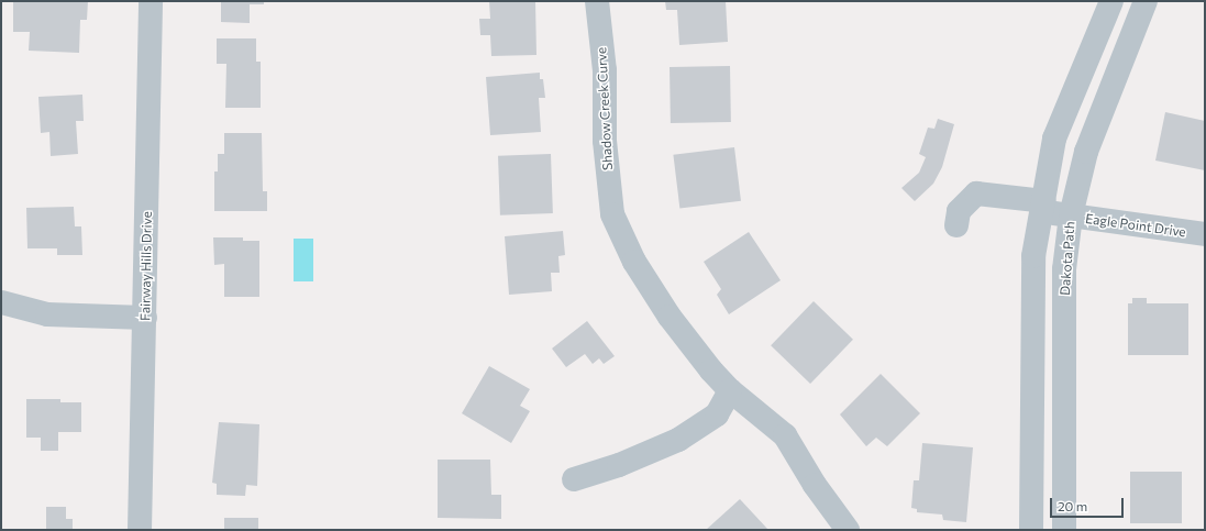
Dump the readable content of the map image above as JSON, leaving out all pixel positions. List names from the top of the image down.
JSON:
{
  "streets": {
    "street": [
      "Shadow Creek Curve",
      "Eagle Point Drive",
      "Dakota Path",
      "Fairway Hills Drive"
    ]
  },
  "crossings": [
    ["Eagle Point Drive", "Dakota Path"]
  ],
  "scale_bar": "20 m"
}
